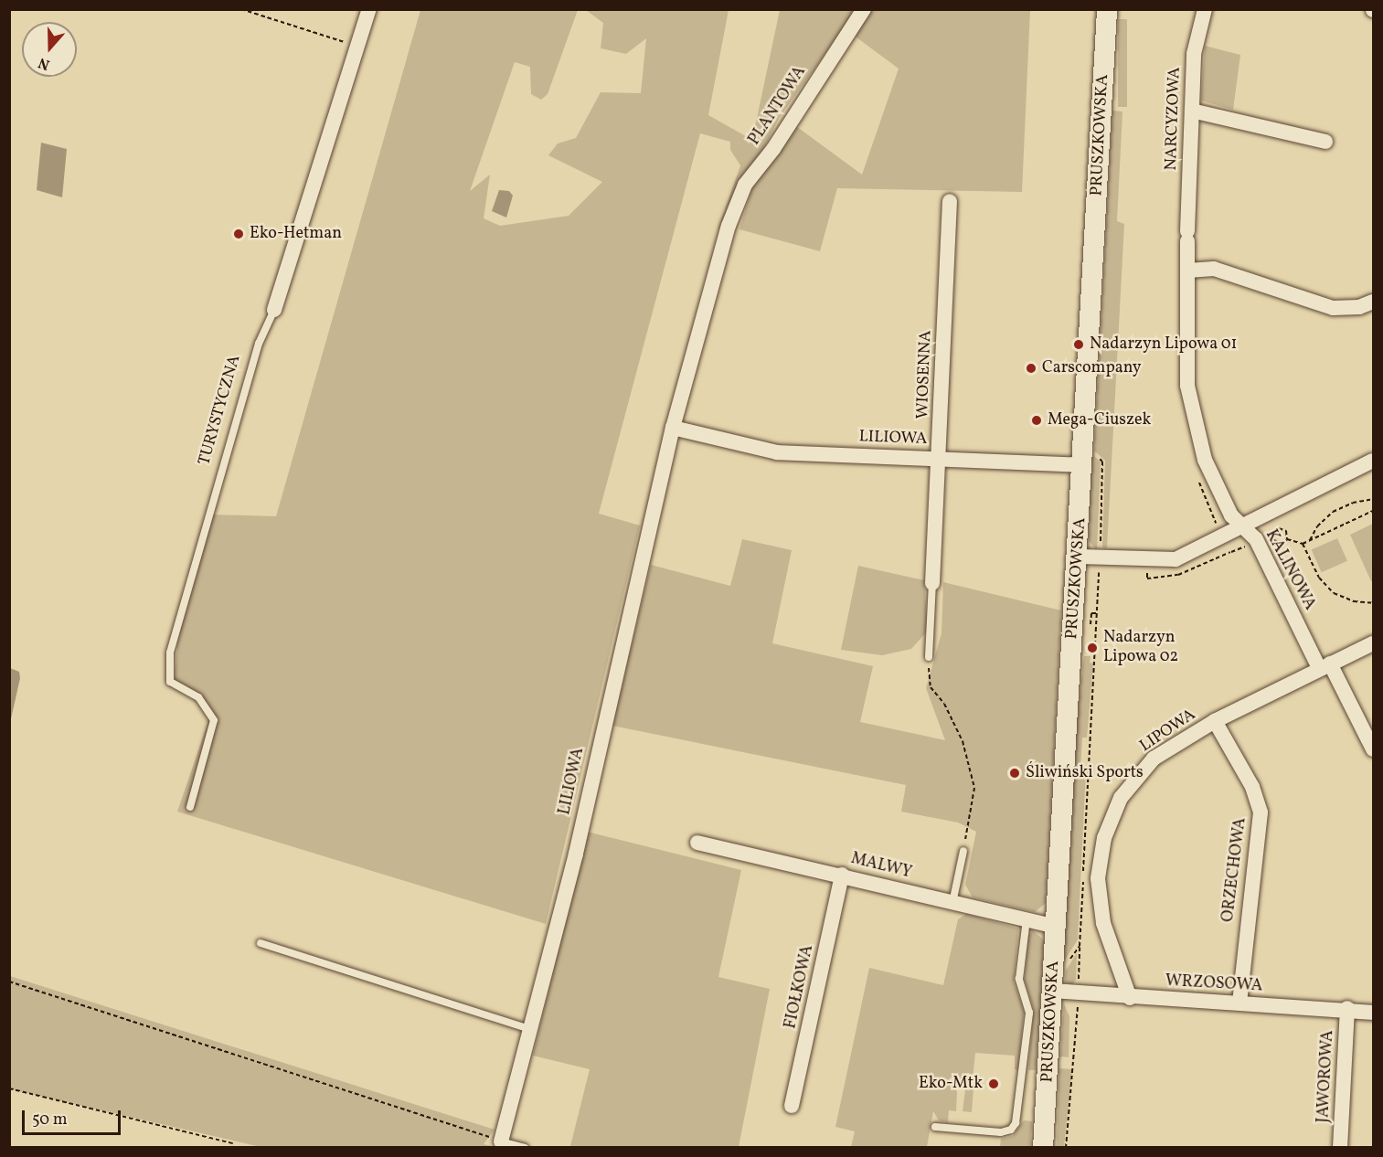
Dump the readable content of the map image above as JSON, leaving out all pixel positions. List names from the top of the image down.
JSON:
{
  "streets": {
    "street": [
      "PLANTOWA",
      "NARCYZOWA",
      "PRUSZKOWSKA",
      "WIOSENNA",
      "TURYSTYCZNA",
      "LILIOWA",
      "KALINOWA",
      "LIPOWA",
      "MALWY",
      "ORZECHOWA",
      "WRZOSOWA",
      "FIOŁKOWA",
      "JAWOROWA"
    ]
  },
  "crossings": [
    ["PLANTOWA", "LILIOWA"],
    ["NARCYZOWA", "KALINOWA"],
    ["PRUSZKOWSKA", "LILIOWA"],
    ["PRUSZKOWSKA", "MALWY"],
    ["PRUSZKOWSKA", "WRZOSOWA"],
    ["WIOSENNA", "LILIOWA"],
    ["KALINOWA", "LIPOWA"],
    ["LIPOWA", "ORZECHOWA"],
    ["LIPOWA", "WRZOSOWA"],
    ["MALWY", "FIOŁKOWA"],
    ["ORZECHOWA", "WRZOSOWA"],
    ["WRZOSOWA", "JAWOROWA"]
  ],
  "places": [
    "Eko-Hetman",
    "Nadarzyn Lipowa 01",
    "Carscompany",
    "Mega-Ciuszek",
    "Nadarzyn Lipowa 02",
    "Śliwiński Sports",
    "Eko-Mtk"
  ],
  "scale_bar": "50 m",
  "north": "bottom"
}
